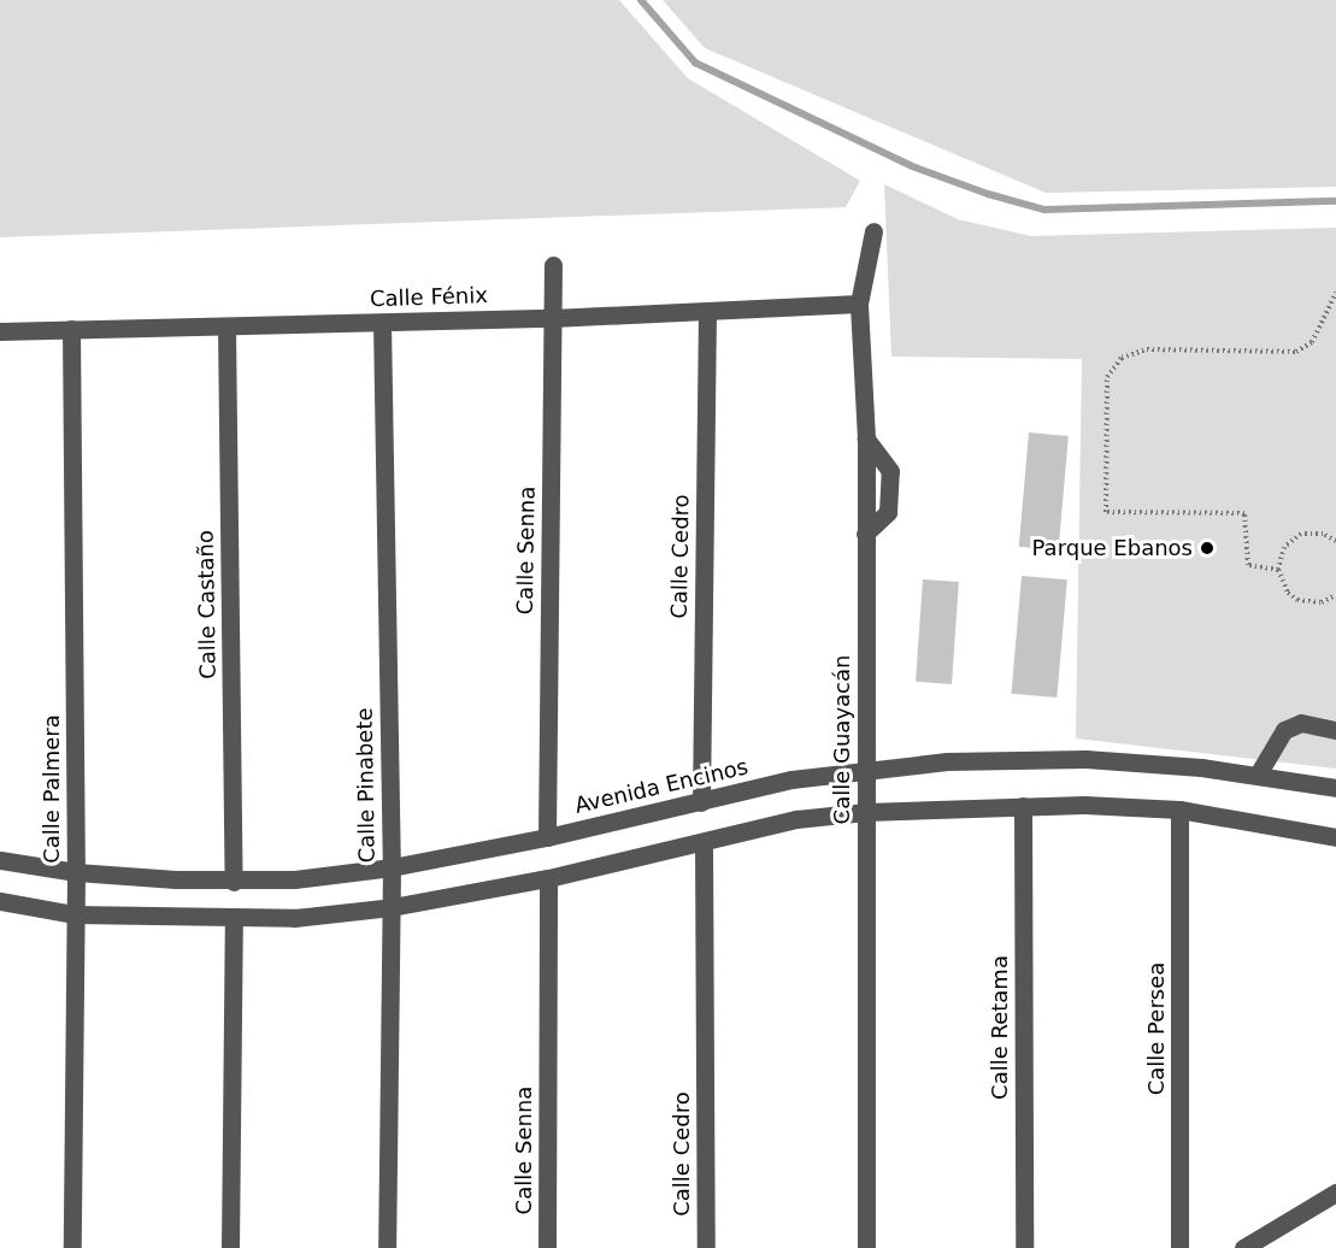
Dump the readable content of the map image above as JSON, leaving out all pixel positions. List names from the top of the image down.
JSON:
{
  "streets": {
    "street": [
      "Calle Fénix",
      "Calle Senna",
      "Calle Cedro",
      "Calle Castaño",
      "Calle Guayacán",
      "Calle Pinabete",
      "Avenida Encinos",
      "Calle Palmera",
      "Calle Retama",
      "Calle Persea"
    ]
  },
  "crossings": [
    ["Calle Fénix", "Calle Senna"],
    ["Calle Fénix", "Calle Cedro"],
    ["Calle Fénix", "Calle Castaño"],
    ["Calle Fénix", "Calle Guayacán"],
    ["Calle Fénix", "Calle Pinabete"],
    ["Calle Fénix", "Calle Palmera"],
    ["Calle Senna", "Avenida Encinos"],
    ["Calle Cedro", "Avenida Encinos"],
    ["Calle Castaño", "Avenida Encinos"],
    ["Calle Guayacán", "Avenida Encinos"],
    ["Calle Pinabete", "Avenida Encinos"],
    ["Avenida Encinos", "Calle Palmera"]
  ],
  "places": ["Parque Ebanos"]
}
